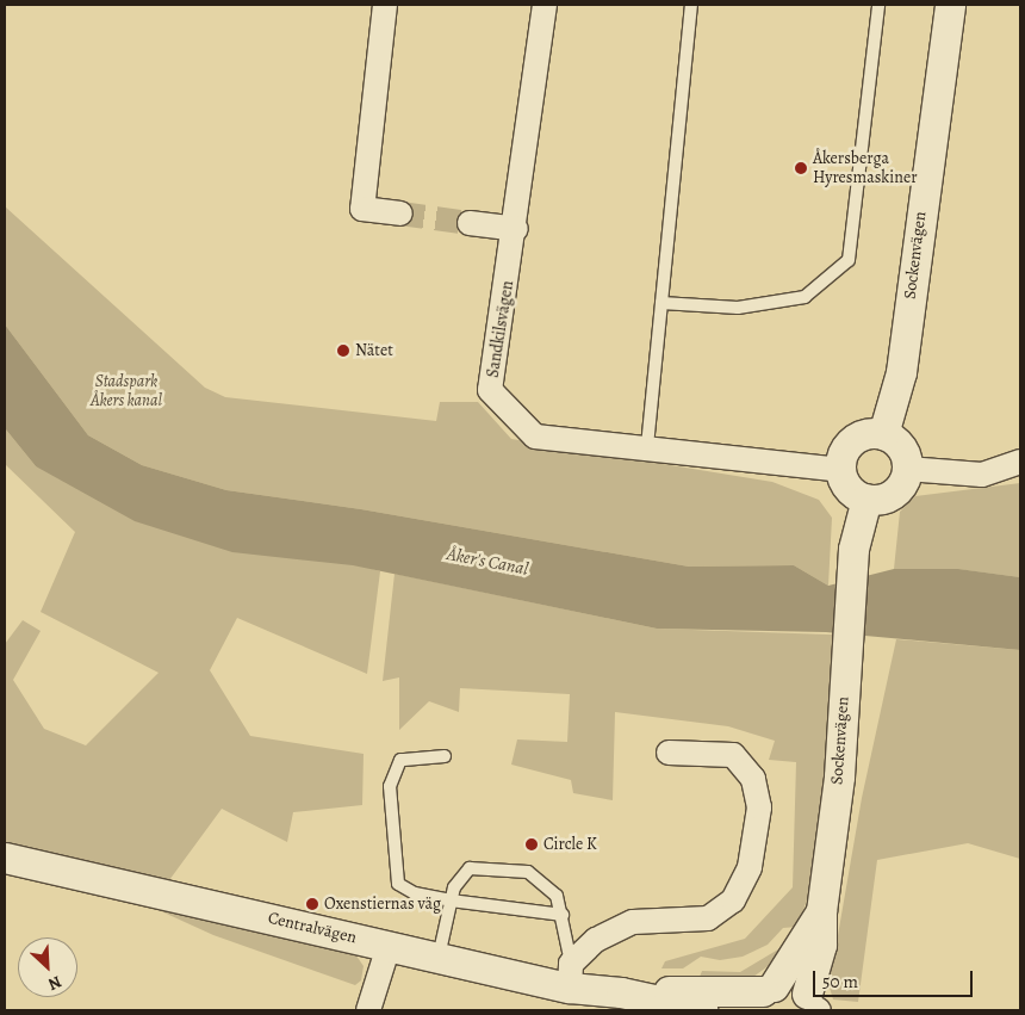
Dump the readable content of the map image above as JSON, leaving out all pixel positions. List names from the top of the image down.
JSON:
{
  "streets": {
    "street": ["Sockenvägen", "Sandkilsvägen", "Centralvägen"]
  },
  "crossings": [
    ["Sockenvägen", "Sandkilsvägen"],
    ["Sockenvägen", "Centralvägen"]
  ],
  "water": ["Åker's Canal"],
  "parks": ["Stadspark Åkers kanal"],
  "places": [
    "Åkersberga Hyresmaskiner",
    "Nätet",
    "Circle K",
    "Oxenstiernas väg"
  ],
  "scale_bar": "50 m",
  "north": "bottom right"
}
